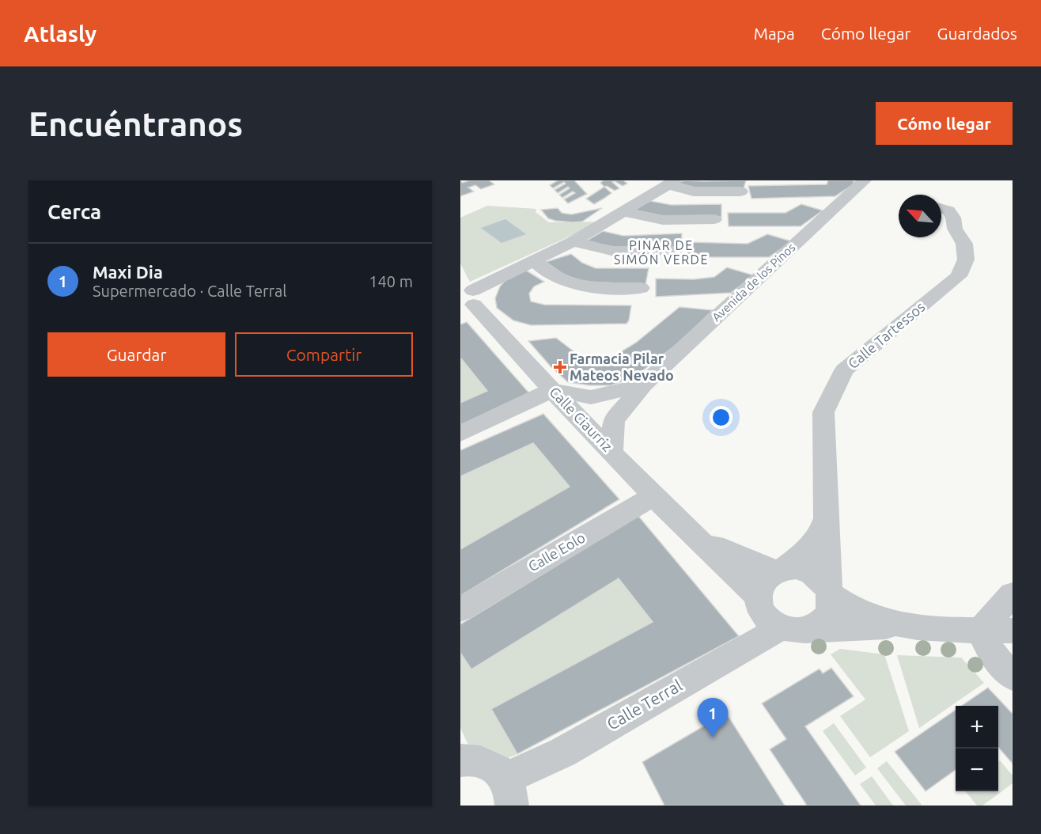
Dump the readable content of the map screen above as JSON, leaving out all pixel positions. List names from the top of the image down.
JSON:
{
  "streets": {
    "street": [
      "Avenida de los Pinos",
      "Calle Tartessos",
      "Calle Ciaurriz",
      "Calle Eolo",
      "Calle Terral"
    ]
  },
  "crossings": [
    ["Avenida de los Pinos", "Calle Ciaurriz"],
    ["Calle Tartessos", "Calle Ciaurriz"],
    ["Calle Tartessos", "Calle Terral"],
    ["Calle Ciaurriz", "Calle Eolo"],
    ["Calle Ciaurriz", "Calle Terral"]
  ],
  "districts": ["PINAR DE SIMÓN VERDE"],
  "places": {
    "health": ["Farmacia Pilar Mateos Nevado"]
  },
  "north": "top left",
  "page": {
    "header": "Atlasly",
    "nav": ["Mapa", "Cómo llegar", "Guardados"],
    "buttons": [
      "Cómo llegar",
      ["Guardar", "Compartir"]
    ],
    "title": "Encuéntranos",
    "heading": "Cerca",
    "list": [
      {
        "mark": "1",
        "name": "Maxi Dia",
        "note": "Supermercado · Calle Terral",
        "value": "140 m"
      }
    ],
    "pins": "1",
    "map_buttons": ["+", "−"]
  }
}
